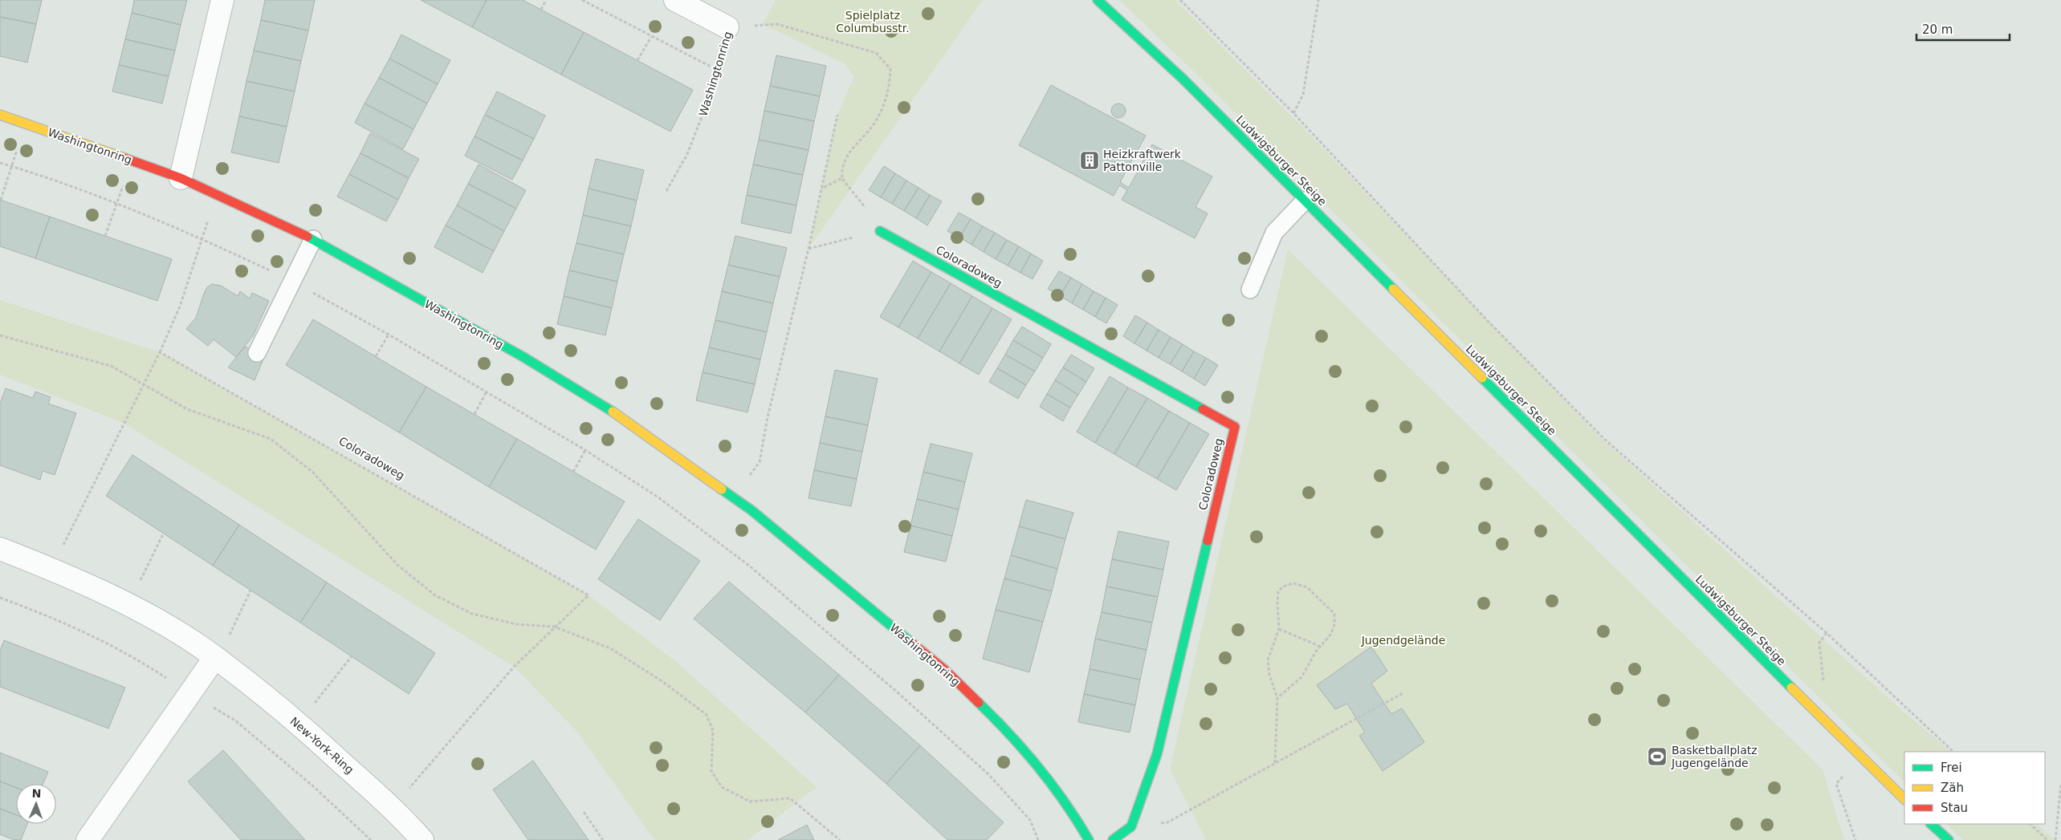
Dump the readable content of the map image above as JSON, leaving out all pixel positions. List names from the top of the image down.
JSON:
{
  "streets": {
    "street": [
      "Washingtonring",
      "Ludwigsburger Steige",
      "Coloradoweg",
      "New-York-Ring"
    ]
  },
  "parks": ["Spielplatz Columbusstr.", "Jugendgelände"],
  "places": {
    "building": ["Heizkraftwerk Pattonville"],
    "sports": ["Basketballplatz Jugengelände"]
  },
  "legend": ["Frei", "Zäh", "Stau"],
  "scale_bar": "20 m",
  "north": "top"
}
